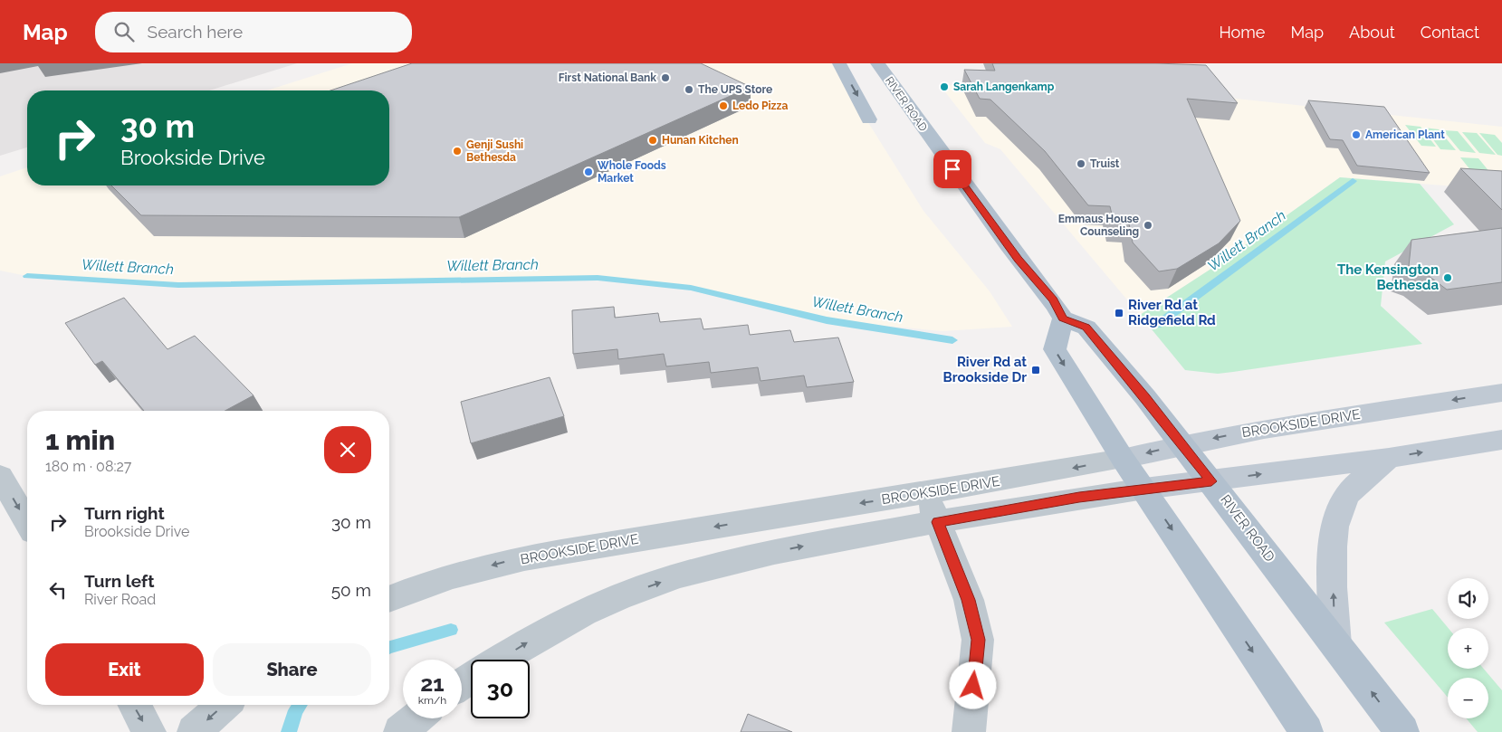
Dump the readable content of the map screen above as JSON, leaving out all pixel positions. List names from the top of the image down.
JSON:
{
  "streets": {
    "main road": ["RIVER ROAD"],
    "street": ["BROOKSIDE DRIVE"]
  },
  "crossings": [
    ["RIVER ROAD", "BROOKSIDE DRIVE"]
  ],
  "water": ["Willett Branch"],
  "places": {
    "other": [
      "First National Bank",
      "Sarah Langenkamp",
      "The UPS Store",
      "Ledo Pizza",
      "American Plant",
      "Hunan Kitchen",
      "Genji Sushi Bethesda",
      "Truist",
      "Whole Foods Market",
      "Emmaus House Counseling",
      "The Kensington Bethesda"
    ],
    "transit": ["River Rd at Ridgefield Rd", "River Rd at Brookside Dr"]
  },
  "page": {
    "header": "Map",
    "search": "Search here",
    "nav": [
      "Home",
      "Map",
      "About",
      "Contact"
    ],
    "turn": ["30 m", "Brookside Drive"],
    "heading": ["1 min", "180 m · 08:27"],
    "list": [
      {
        "name": "Turn right",
        "note": "Brookside Drive",
        "value": "30 m"
      },
      {
        "name": "Turn left",
        "note": "River Road",
        "value": "50 m"
      }
    ],
    "map_buttons": ["+", "−"],
    "buttons": ["Exit", "Share"],
    "speed": "21 km/h",
    "limit": "30"
  }
}
